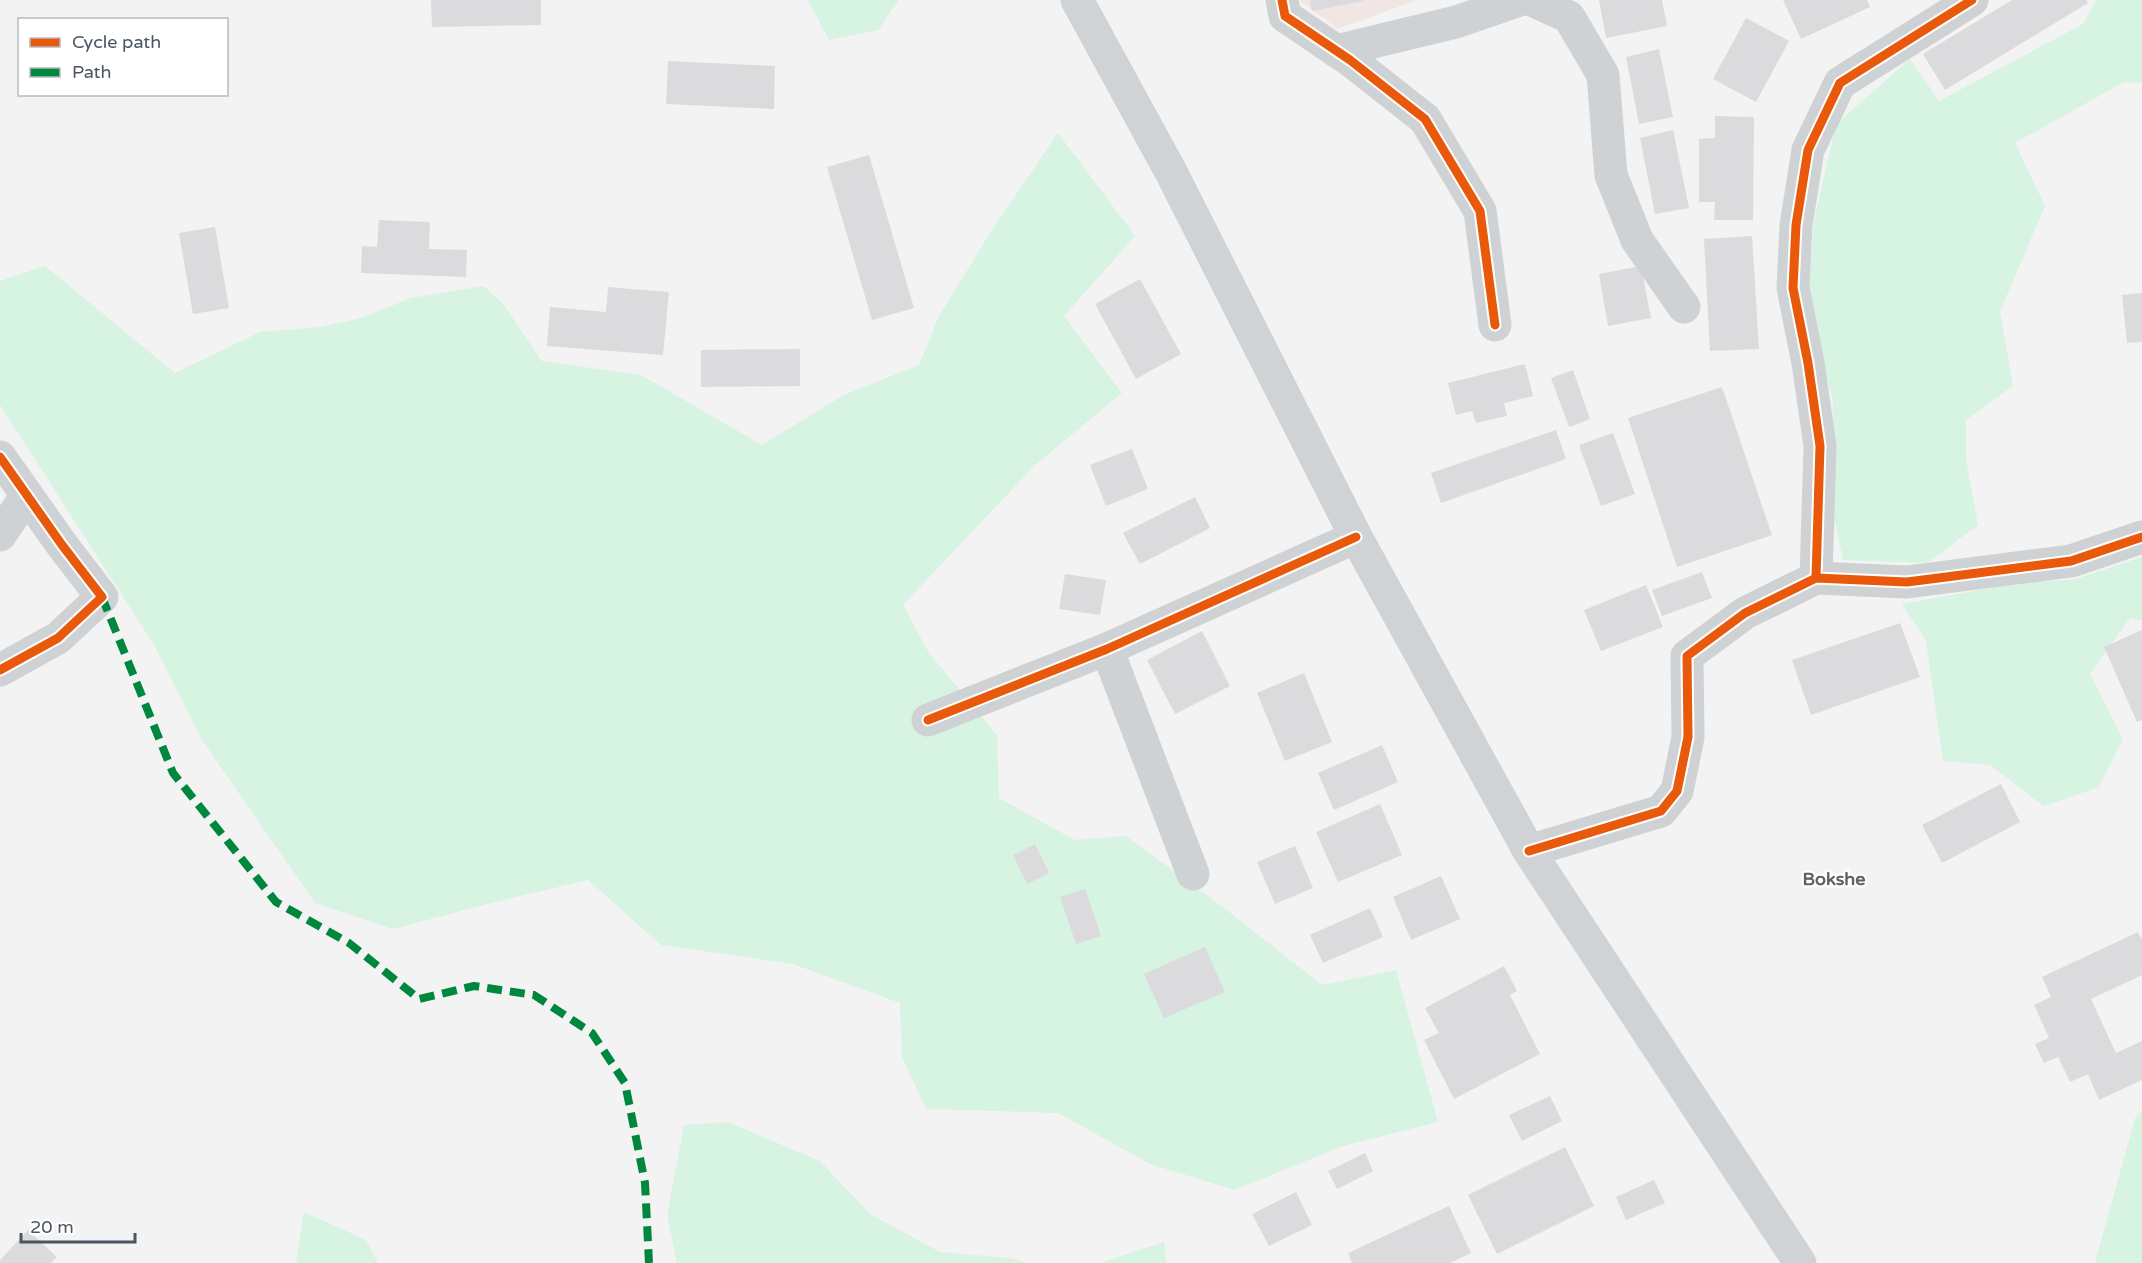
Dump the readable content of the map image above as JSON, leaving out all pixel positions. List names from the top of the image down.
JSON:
{
  "districts": ["Bokshe"],
  "legend": ["Cycle path", "Path"],
  "scale_bar": "20 m"
}
